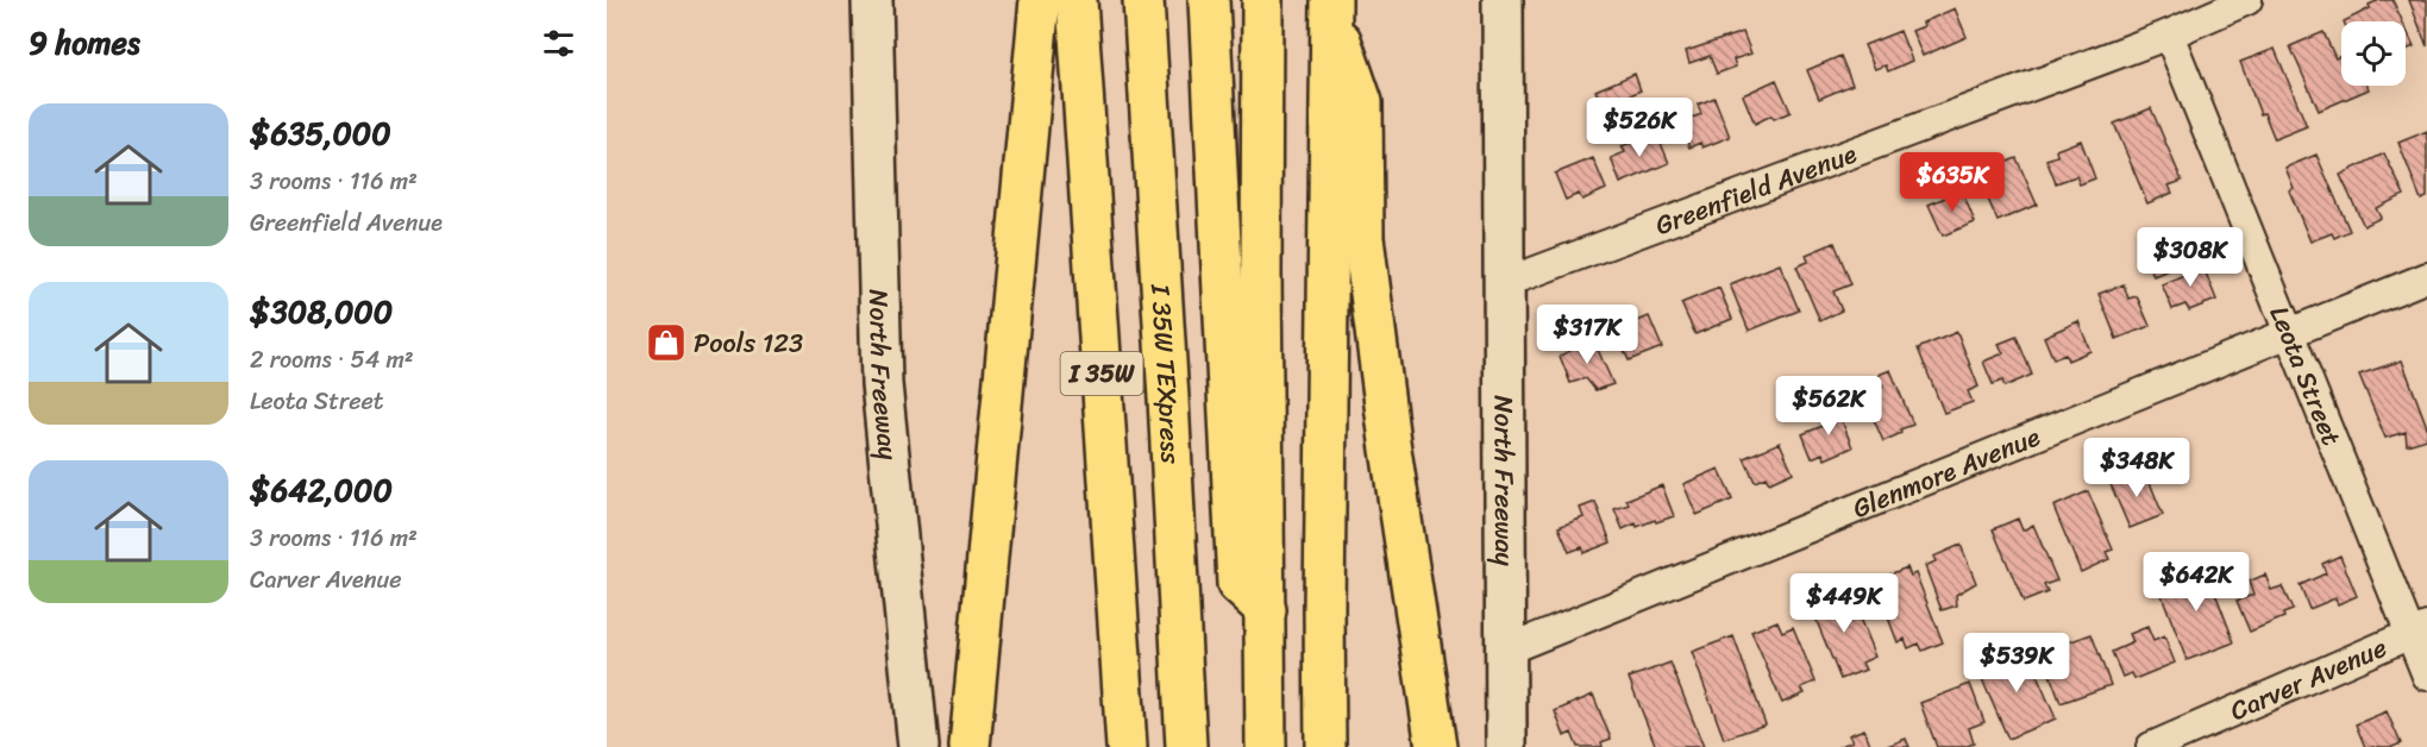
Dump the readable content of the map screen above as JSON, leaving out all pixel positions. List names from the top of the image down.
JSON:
{
  "streets": {
    "highway": ["I 35W", "I 35W TEXpress"],
    "main road": ["North Freeway"],
    "street": [
      "Greenfield Avenue",
      "Leota Street",
      "Glenmore Avenue",
      "Carver Avenue"
    ]
  },
  "crossings": [
    ["Greenfield Avenue", "North Freeway"],
    ["Greenfield Avenue", "Leota Street"],
    ["North Freeway", "Glenmore Avenue"],
    ["Leota Street", "Glenmore Avenue"],
    ["Leota Street", "Carver Avenue"]
  ],
  "places": {
    "shop": ["Pools 123"]
  },
  "page": {
    "heading": "9 homes",
    "list": [
      {
        "name": "$635,000",
        "note": "3 rooms · 116 m² · Greenfield Avenue"
      },
      {
        "name": "$308,000",
        "note": "2 rooms · 54 m² · Leota Street"
      },
      {
        "name": "$642,000",
        "note": "3 rooms · 116 m² · Carver Avenue"
      }
    ],
    "price": [
      "$526K",
      "$635K",
      "$308K",
      "$317K",
      "$562K",
      "$348K",
      "$642K",
      "$449K",
      "$539K"
    ]
  }
}
